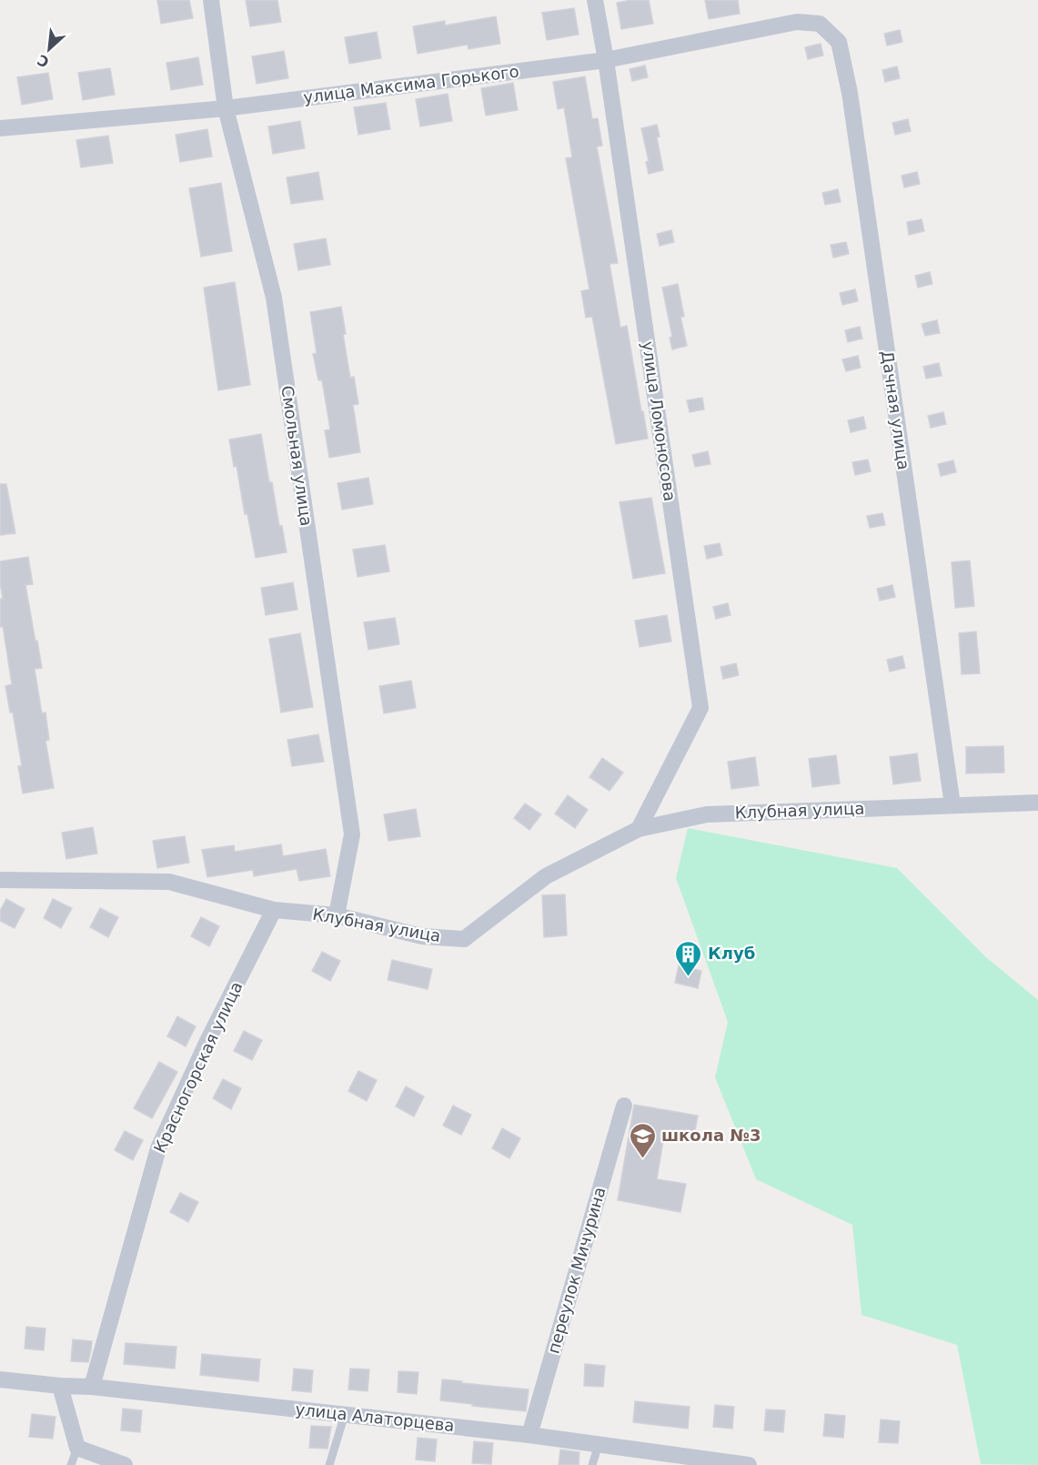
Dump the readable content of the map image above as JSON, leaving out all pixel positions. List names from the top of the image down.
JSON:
{
  "streets": {
    "street": [
      "улица Максима Горького",
      "Дачная улица",
      "улица Ломоносова",
      "Смольная улица",
      "Клубная улица",
      "Красногорская улица",
      "переулок Мичурина",
      "улица Алаторцева"
    ]
  },
  "crossings": [
    ["улица Максима Горького", "Дачная улица"],
    ["улица Максима Горького", "улица Ломоносова"],
    ["улица Максима Горького", "Смольная улица"],
    ["Дачная улица", "Клубная улица"],
    ["улица Ломоносова", "Клубная улица"],
    ["Смольная улица", "Клубная улица"],
    ["Клубная улица", "Красногорская улица"],
    ["Красногорская улица", "улица Алаторцева"],
    ["переулок Мичурина", "улица Алаторцева"]
  ],
  "places": {
    "building": ["Клуб"],
    "school or university": ["школа №3"]
  },
  "north": "bottom left"
}
